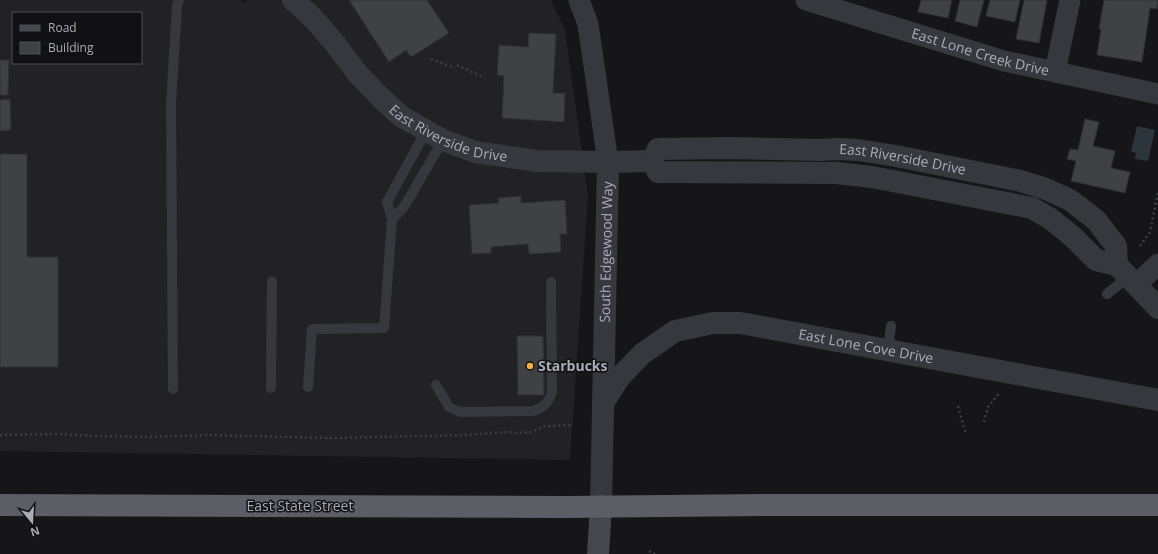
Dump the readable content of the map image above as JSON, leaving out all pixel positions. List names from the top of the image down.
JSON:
{
  "streets": {
    "highway": ["East State Street"],
    "street": [
      "East Lone Creek Drive",
      "East Riverside Drive",
      "South Edgewood Way",
      "East Lone Cove Drive"
    ]
  },
  "crossings": [
    ["East Riverside Drive", "South Edgewood Way"],
    ["South Edgewood Way", "East Lone Cove Drive"],
    ["South Edgewood Way", "East State Street"]
  ],
  "places": ["Starbucks"],
  "legend": ["Road", "Building"],
  "north": "bottom"
}
